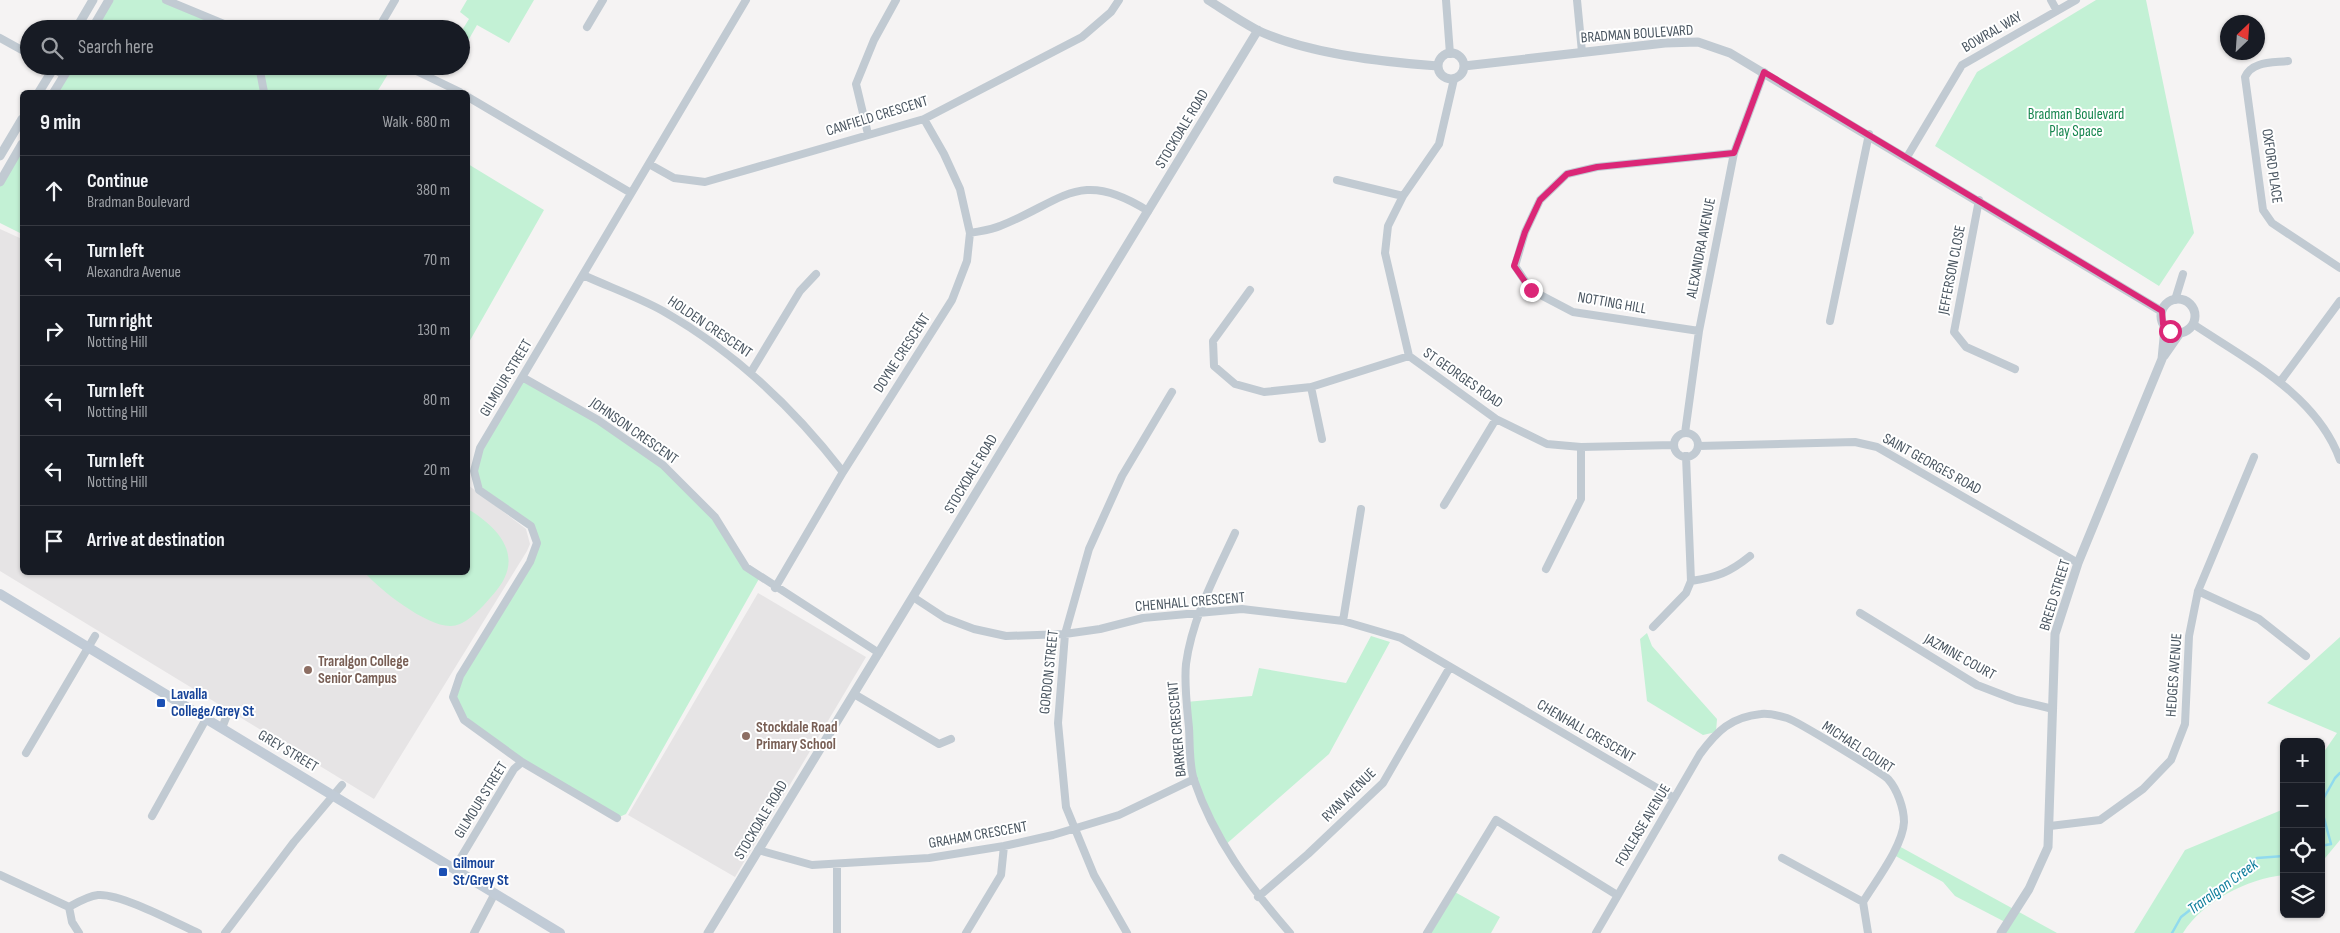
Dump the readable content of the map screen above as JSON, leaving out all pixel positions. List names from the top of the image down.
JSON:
{
  "streets": {
    "main road": ["GREY STREET"],
    "street": [
      "BOWRAL WAY",
      "BRADMAN BOULEVARD",
      "CANFIELD CRESCENT",
      "STOCKDALE ROAD",
      "OXFORD PLACE",
      "ALEXANDRA AVENUE",
      "JEFFERSON CLOSE",
      "NOTTING HILL",
      "HOLDEN CRESCENT",
      "DOYNE CRESCENT",
      "GILMOUR STREET",
      "ST GEORGES ROAD",
      "JOHNSON CRESCENT",
      "SAINT GEORGES ROAD",
      "BREED STREET",
      "CHENHALL CRESCENT",
      "JAZMINE COURT",
      "GORDON STREET",
      "HEDGES AVENUE",
      "BARKER CRESCENT",
      "MICHAEL COURT",
      "RYAN AVENUE",
      "FOXLEASE AVENUE",
      "GRAHAM CRESCENT"
    ]
  },
  "crossings": [
    ["BOWRAL WAY", "BRADMAN BOULEVARD"],
    ["BRADMAN BOULEVARD", "ALEXANDRA AVENUE"],
    ["BRADMAN BOULEVARD", "JEFFERSON CLOSE"],
    ["BRADMAN BOULEVARD", "ST GEORGES ROAD"],
    ["BRADMAN BOULEVARD", "BREED STREET"],
    ["CANFIELD CRESCENT", "DOYNE CRESCENT"],
    ["CANFIELD CRESCENT", "GILMOUR STREET"],
    ["STOCKDALE ROAD", "JOHNSON CRESCENT"],
    ["STOCKDALE ROAD", "CHENHALL CRESCENT"],
    ["STOCKDALE ROAD", "GRAHAM CRESCENT"],
    ["ALEXANDRA AVENUE", "NOTTING HILL"],
    ["ALEXANDRA AVENUE", "ST GEORGES ROAD"],
    ["ALEXANDRA AVENUE", "SAINT GEORGES ROAD"],
    ["HOLDEN CRESCENT", "DOYNE CRESCENT"],
    ["HOLDEN CRESCENT", "GILMOUR STREET"],
    ["DOYNE CRESCENT", "JOHNSON CRESCENT"],
    ["GILMOUR STREET", "JOHNSON CRESCENT"],
    ["GILMOUR STREET", "GREY STREET"],
    ["ST GEORGES ROAD", "SAINT GEORGES ROAD"],
    ["SAINT GEORGES ROAD", "BREED STREET"],
    ["BREED STREET", "JAZMINE COURT"],
    ["BREED STREET", "HEDGES AVENUE"],
    ["CHENHALL CRESCENT", "GORDON STREET"],
    ["CHENHALL CRESCENT", "BARKER CRESCENT"],
    ["CHENHALL CRESCENT", "RYAN AVENUE"],
    ["CHENHALL CRESCENT", "FOXLEASE AVENUE"],
    ["GORDON STREET", "GRAHAM CRESCENT"],
    ["BARKER CRESCENT", "RYAN AVENUE"],
    ["BARKER CRESCENT", "GRAHAM CRESCENT"],
    ["MICHAEL COURT", "FOXLEASE AVENUE"]
  ],
  "water": ["Traralgon Creek"],
  "parks": ["Bradman Boulevard Play Space"],
  "places": {
    "other": ["Traralgon College Senior Campus", "Stockdale Road Primary School"],
    "transit": ["Lavalla College/Grey St", "Gilmour St/Grey St"]
  },
  "north": "top right",
  "page": {
    "search": "Search here",
    "heading": ["9 min", "Walk · 680 m"],
    "list": [
      ["Continue", "Bradman Boulevard", "380 m"],
      ["Turn left", "Alexandra Avenue", "70 m"],
      ["Turn right", "Notting Hill", "130 m"],
      ["Turn left", "Notting Hill", "80 m"],
      ["Turn left", "Notting Hill", "20 m"],
      "Arrive at destination"
    ],
    "map_buttons": ["+", "−"]
  }
}
